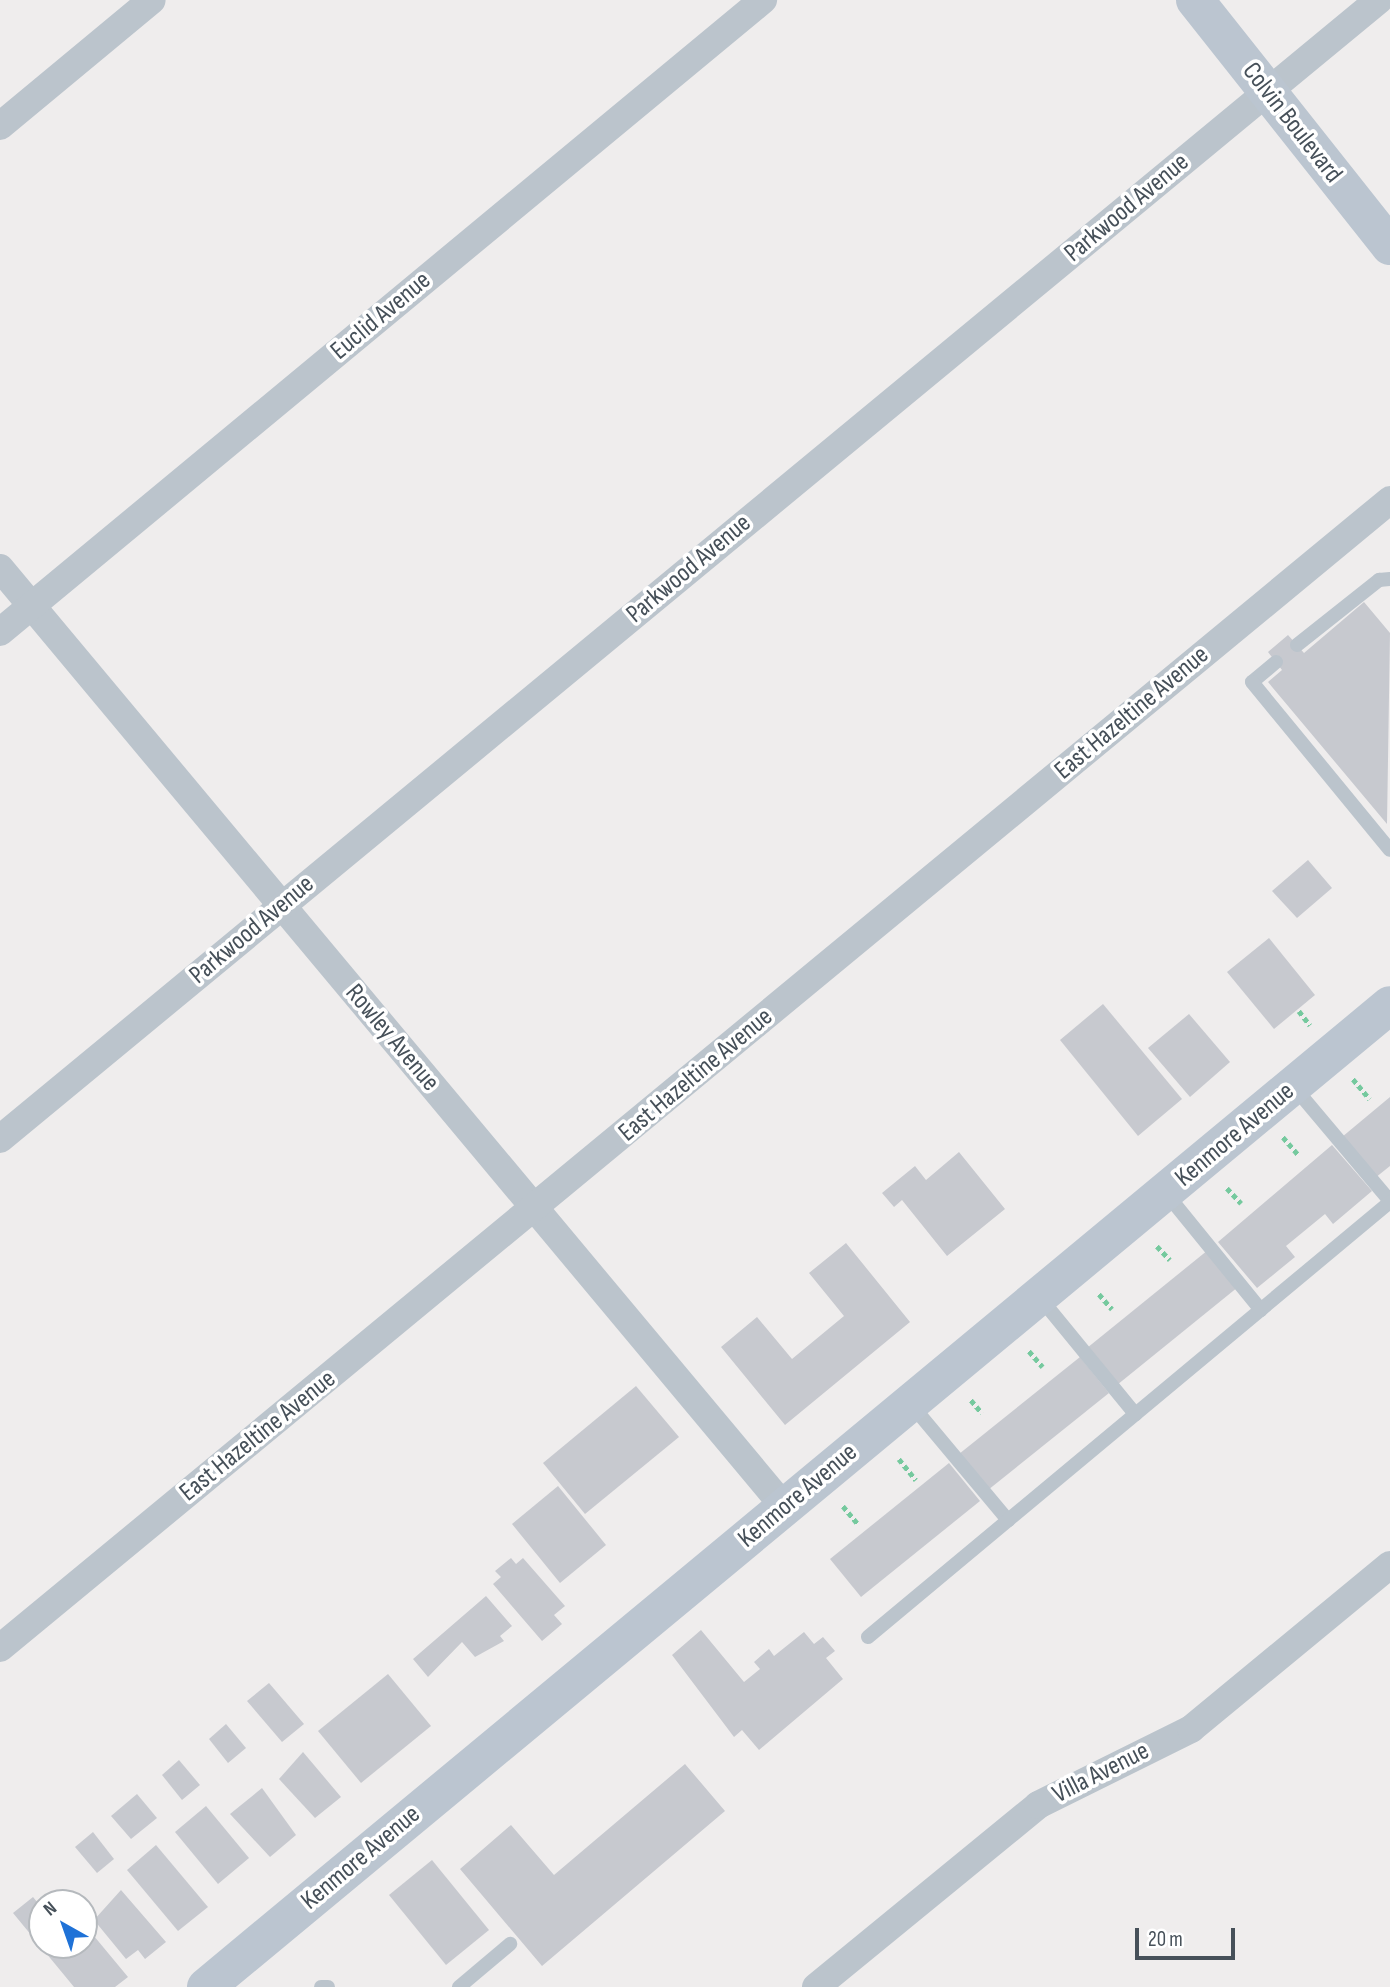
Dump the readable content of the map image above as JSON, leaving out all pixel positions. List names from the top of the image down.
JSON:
{
  "streets": {
    "main road": ["Colvin Boulevard", "Kenmore Avenue"],
    "street": [
      "Parkwood Avenue",
      "Euclid Avenue",
      "East Hazeltine Avenue",
      "Rowley Avenue",
      "Villa Avenue"
    ]
  },
  "crossings": [
    ["Colvin Boulevard", "Parkwood Avenue"],
    ["Parkwood Avenue", "Rowley Avenue"],
    ["Euclid Avenue", "Rowley Avenue"],
    ["East Hazeltine Avenue", "Rowley Avenue"],
    ["Rowley Avenue", "Kenmore Avenue"]
  ],
  "scale_bar": "20 m",
  "north": "top left"
}
